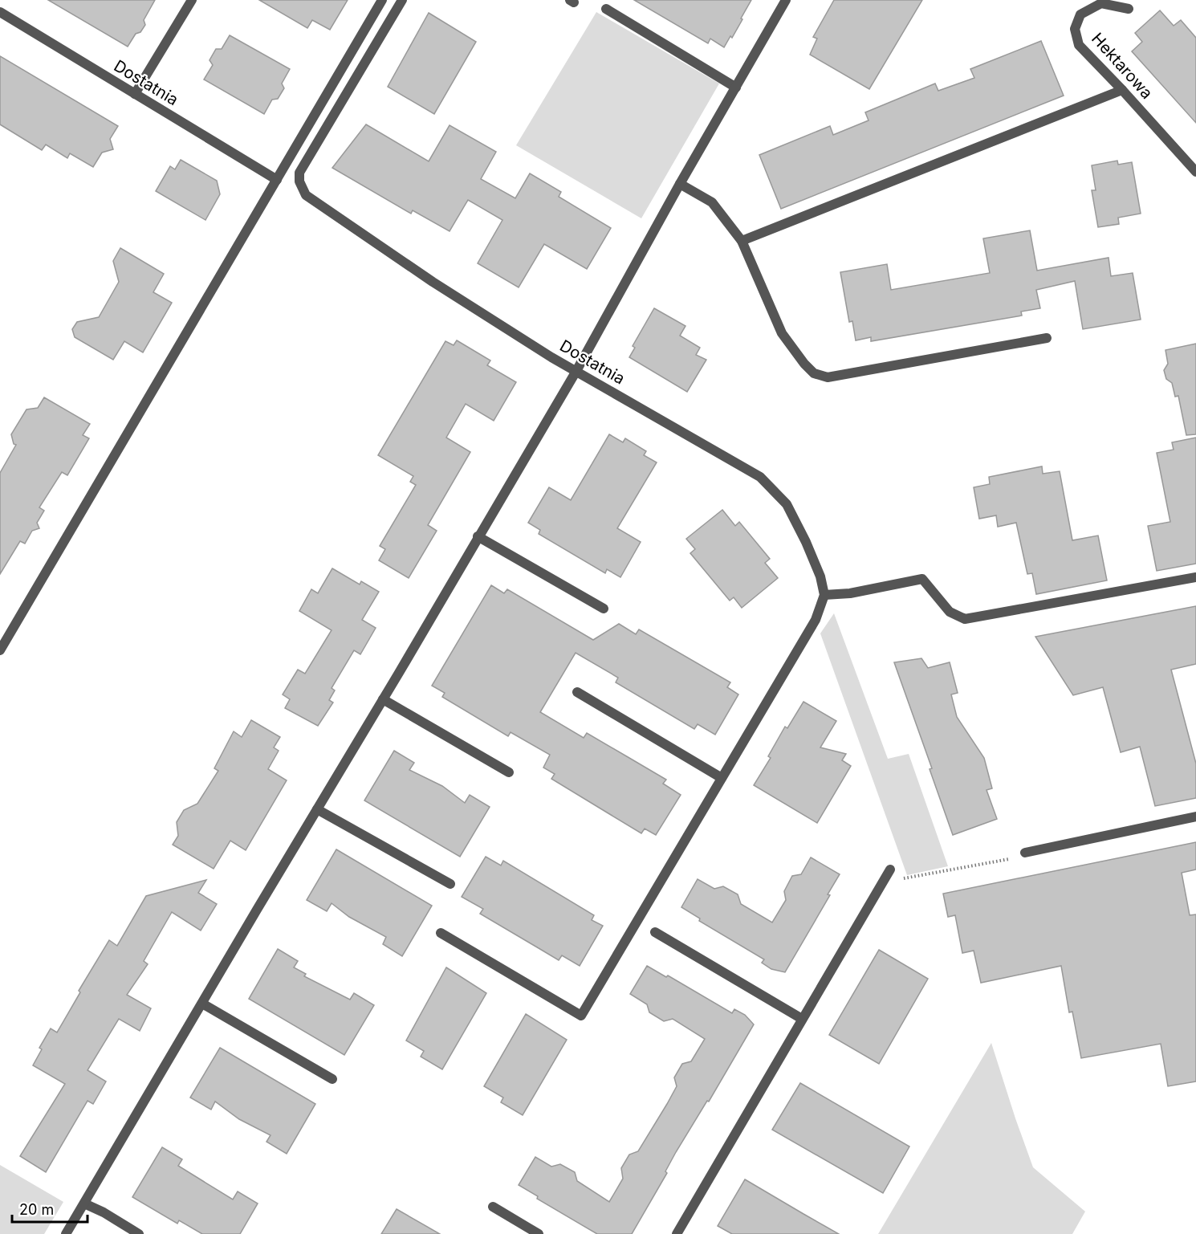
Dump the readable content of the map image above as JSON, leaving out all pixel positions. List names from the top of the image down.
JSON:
{
  "streets": {
    "street": ["Hektarowa", "Dostatnia"]
  },
  "scale_bar": "20 m"
}
